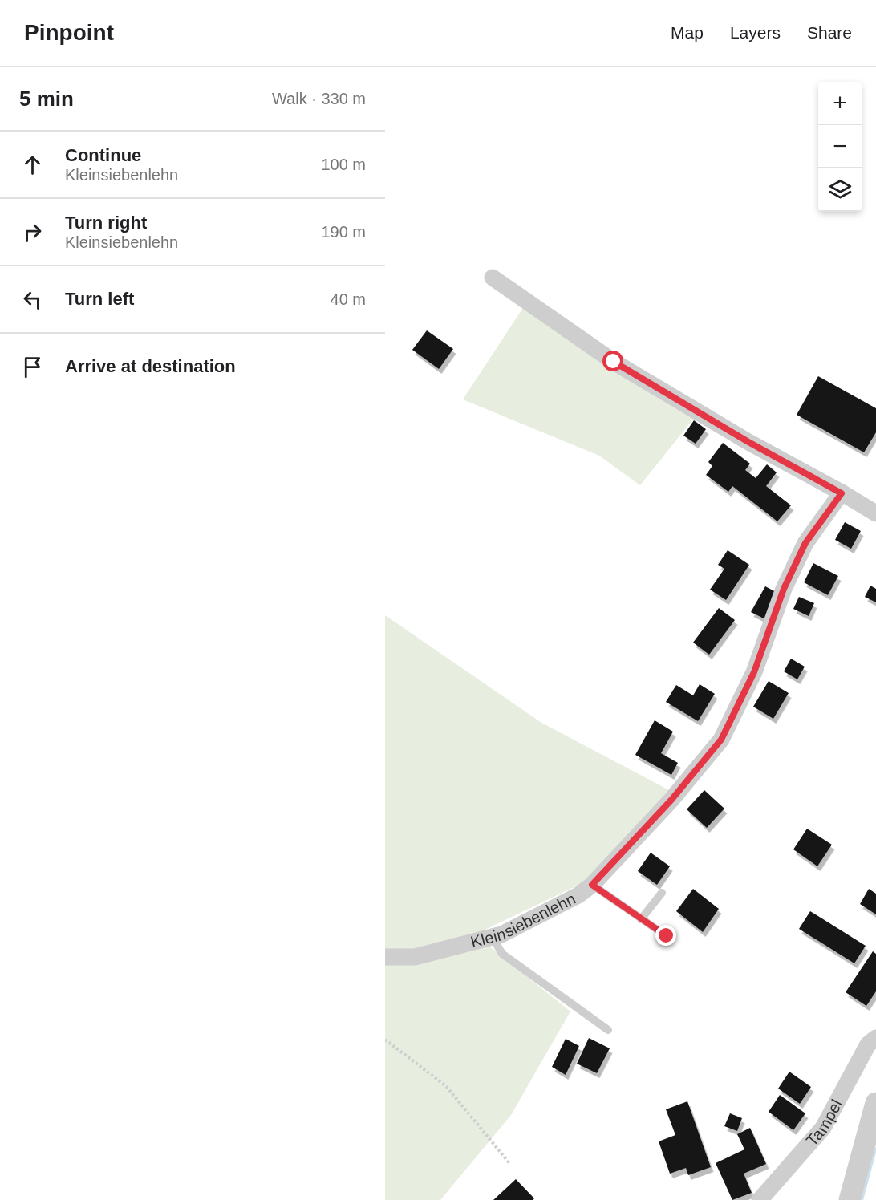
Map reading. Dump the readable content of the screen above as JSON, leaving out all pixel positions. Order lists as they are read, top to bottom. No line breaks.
{"streets":{"street":["Kleinsiebenlehn","Tampel"]},"page":{"header":"Pinpoint","nav":["Map","Layers","Share"],"heading":["5 min","Walk · 330 m"],"map_buttons":["+","−"],"list":[["Continue","Kleinsiebenlehn","100 m"],["Turn right","Kleinsiebenlehn","190 m"],["Turn left","40 m"],"Arrive at destination"]}}
